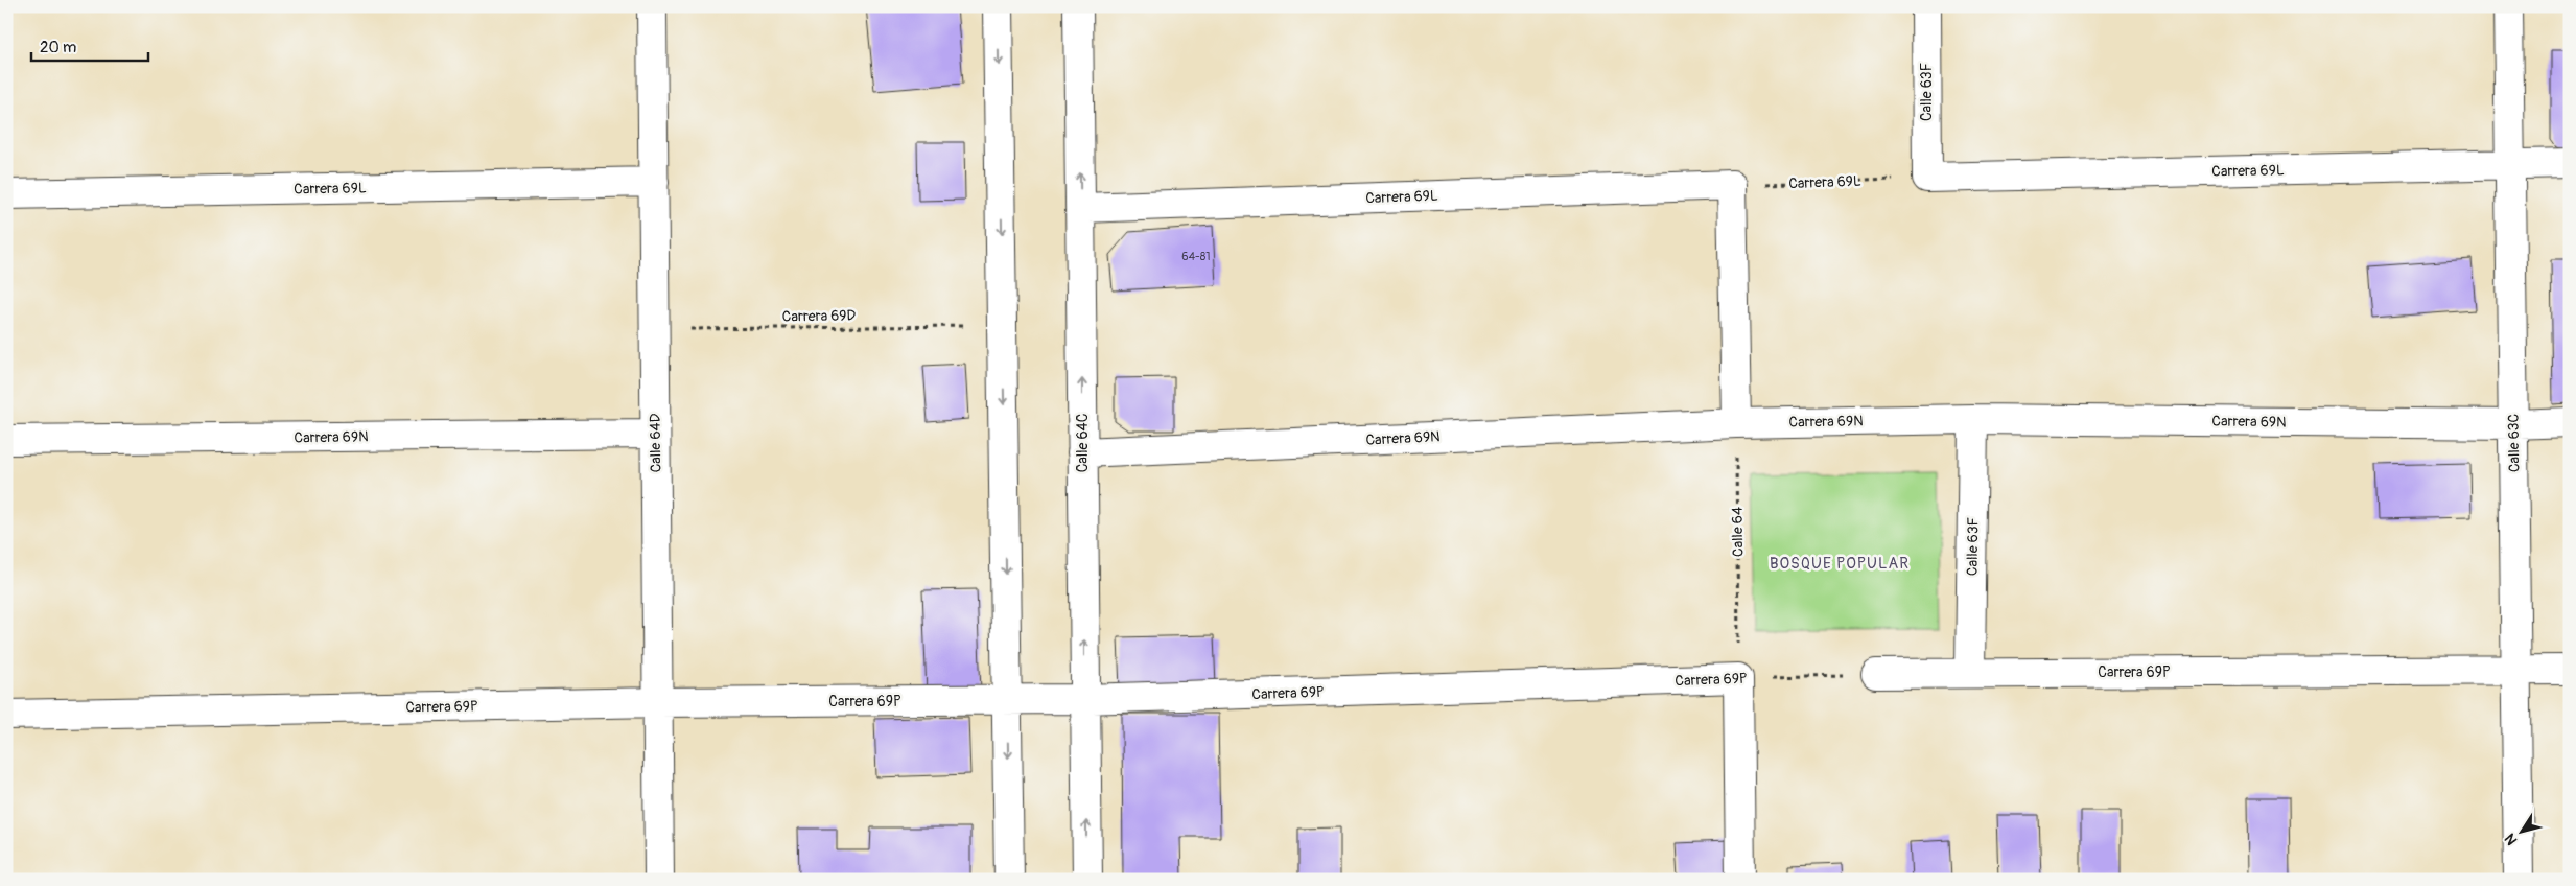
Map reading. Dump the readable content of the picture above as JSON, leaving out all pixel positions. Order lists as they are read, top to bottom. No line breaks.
{"streets":{"street":["Calle 63F","Carrera 69L","Carrera 69N","Calle 64D","Calle 64C","Calle 63C","Carrera 69P"],"path":["Carrera 69D","Calle 64"]},"crossings":[["Calle 63F","Carrera 69L"],["Calle 63F","Carrera 69N"],["Calle 63F","Carrera 69P"],["Carrera 69L","Calle 64D"],["Carrera 69L","Calle 64C"],["Carrera 69L","Calle 63C"],["Carrera 69D","Calle 64D"],["Carrera 69N","Calle 64D"],["Carrera 69N","Calle 64C"],["Carrera 69N","Calle 63C"],["Carrera 69N","Calle 64"],["Calle 64D","Carrera 69P"],["Calle 64C","Carrera 69P"],["Calle 63C","Carrera 69P"],["Calle 64","Carrera 69P"]],"districts":["BOSQUE POPULAR"],"house_numbers":["64-81"],"scale_bar":"20 m","north":"bottom left"}
